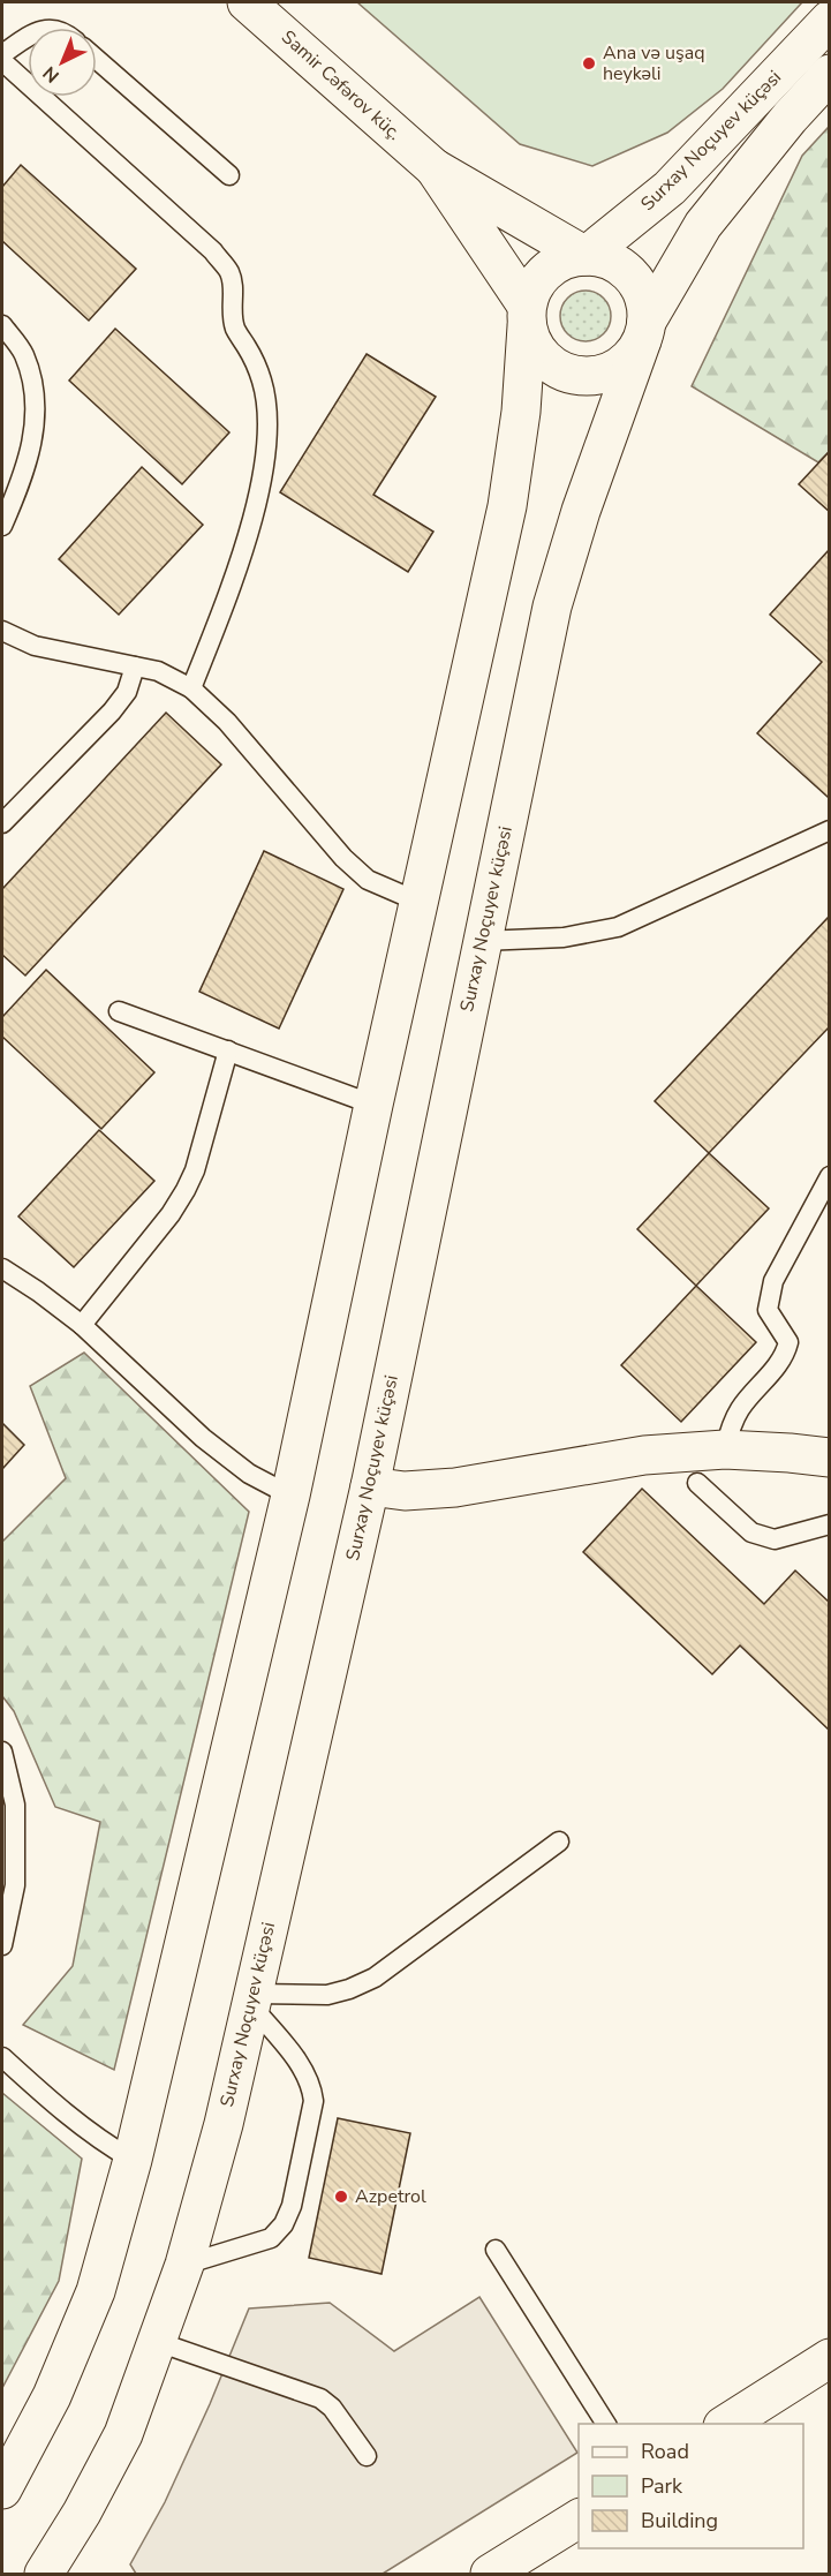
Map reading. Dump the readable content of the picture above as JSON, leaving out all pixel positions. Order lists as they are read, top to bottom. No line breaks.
{"streets":{"street":["Samir Cəfərov küç.","Surxay Noçuyev küçəsi"]},"places":["Ana və uşaq heykəli","Azpetrol"],"legend":["Road","Park","Building"],"north":"bottom left"}
